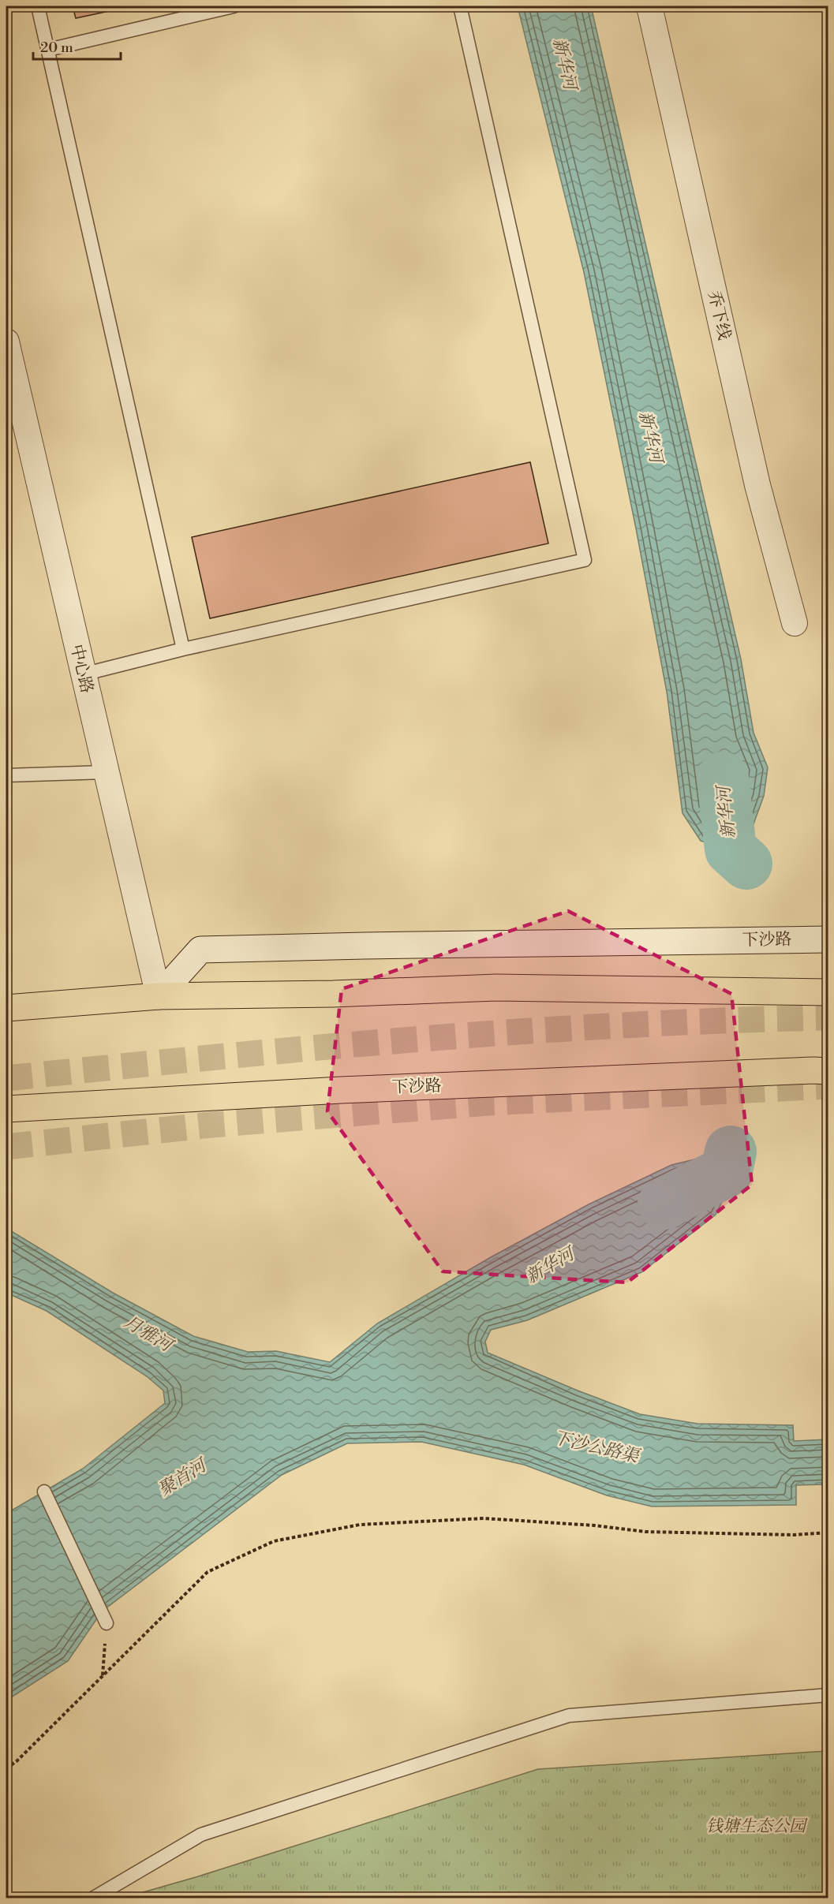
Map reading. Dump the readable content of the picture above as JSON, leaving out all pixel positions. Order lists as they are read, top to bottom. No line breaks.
{"streets":{"main road":["下沙路"],"street":["乔下线","中心路"]},"crossings":[["中心路","下沙路"]],"water":["新华河","月雅河","下沙公路渠","聚首河"],"parks":["钱塘生态公园"],"scale_bar":"20 m"}
